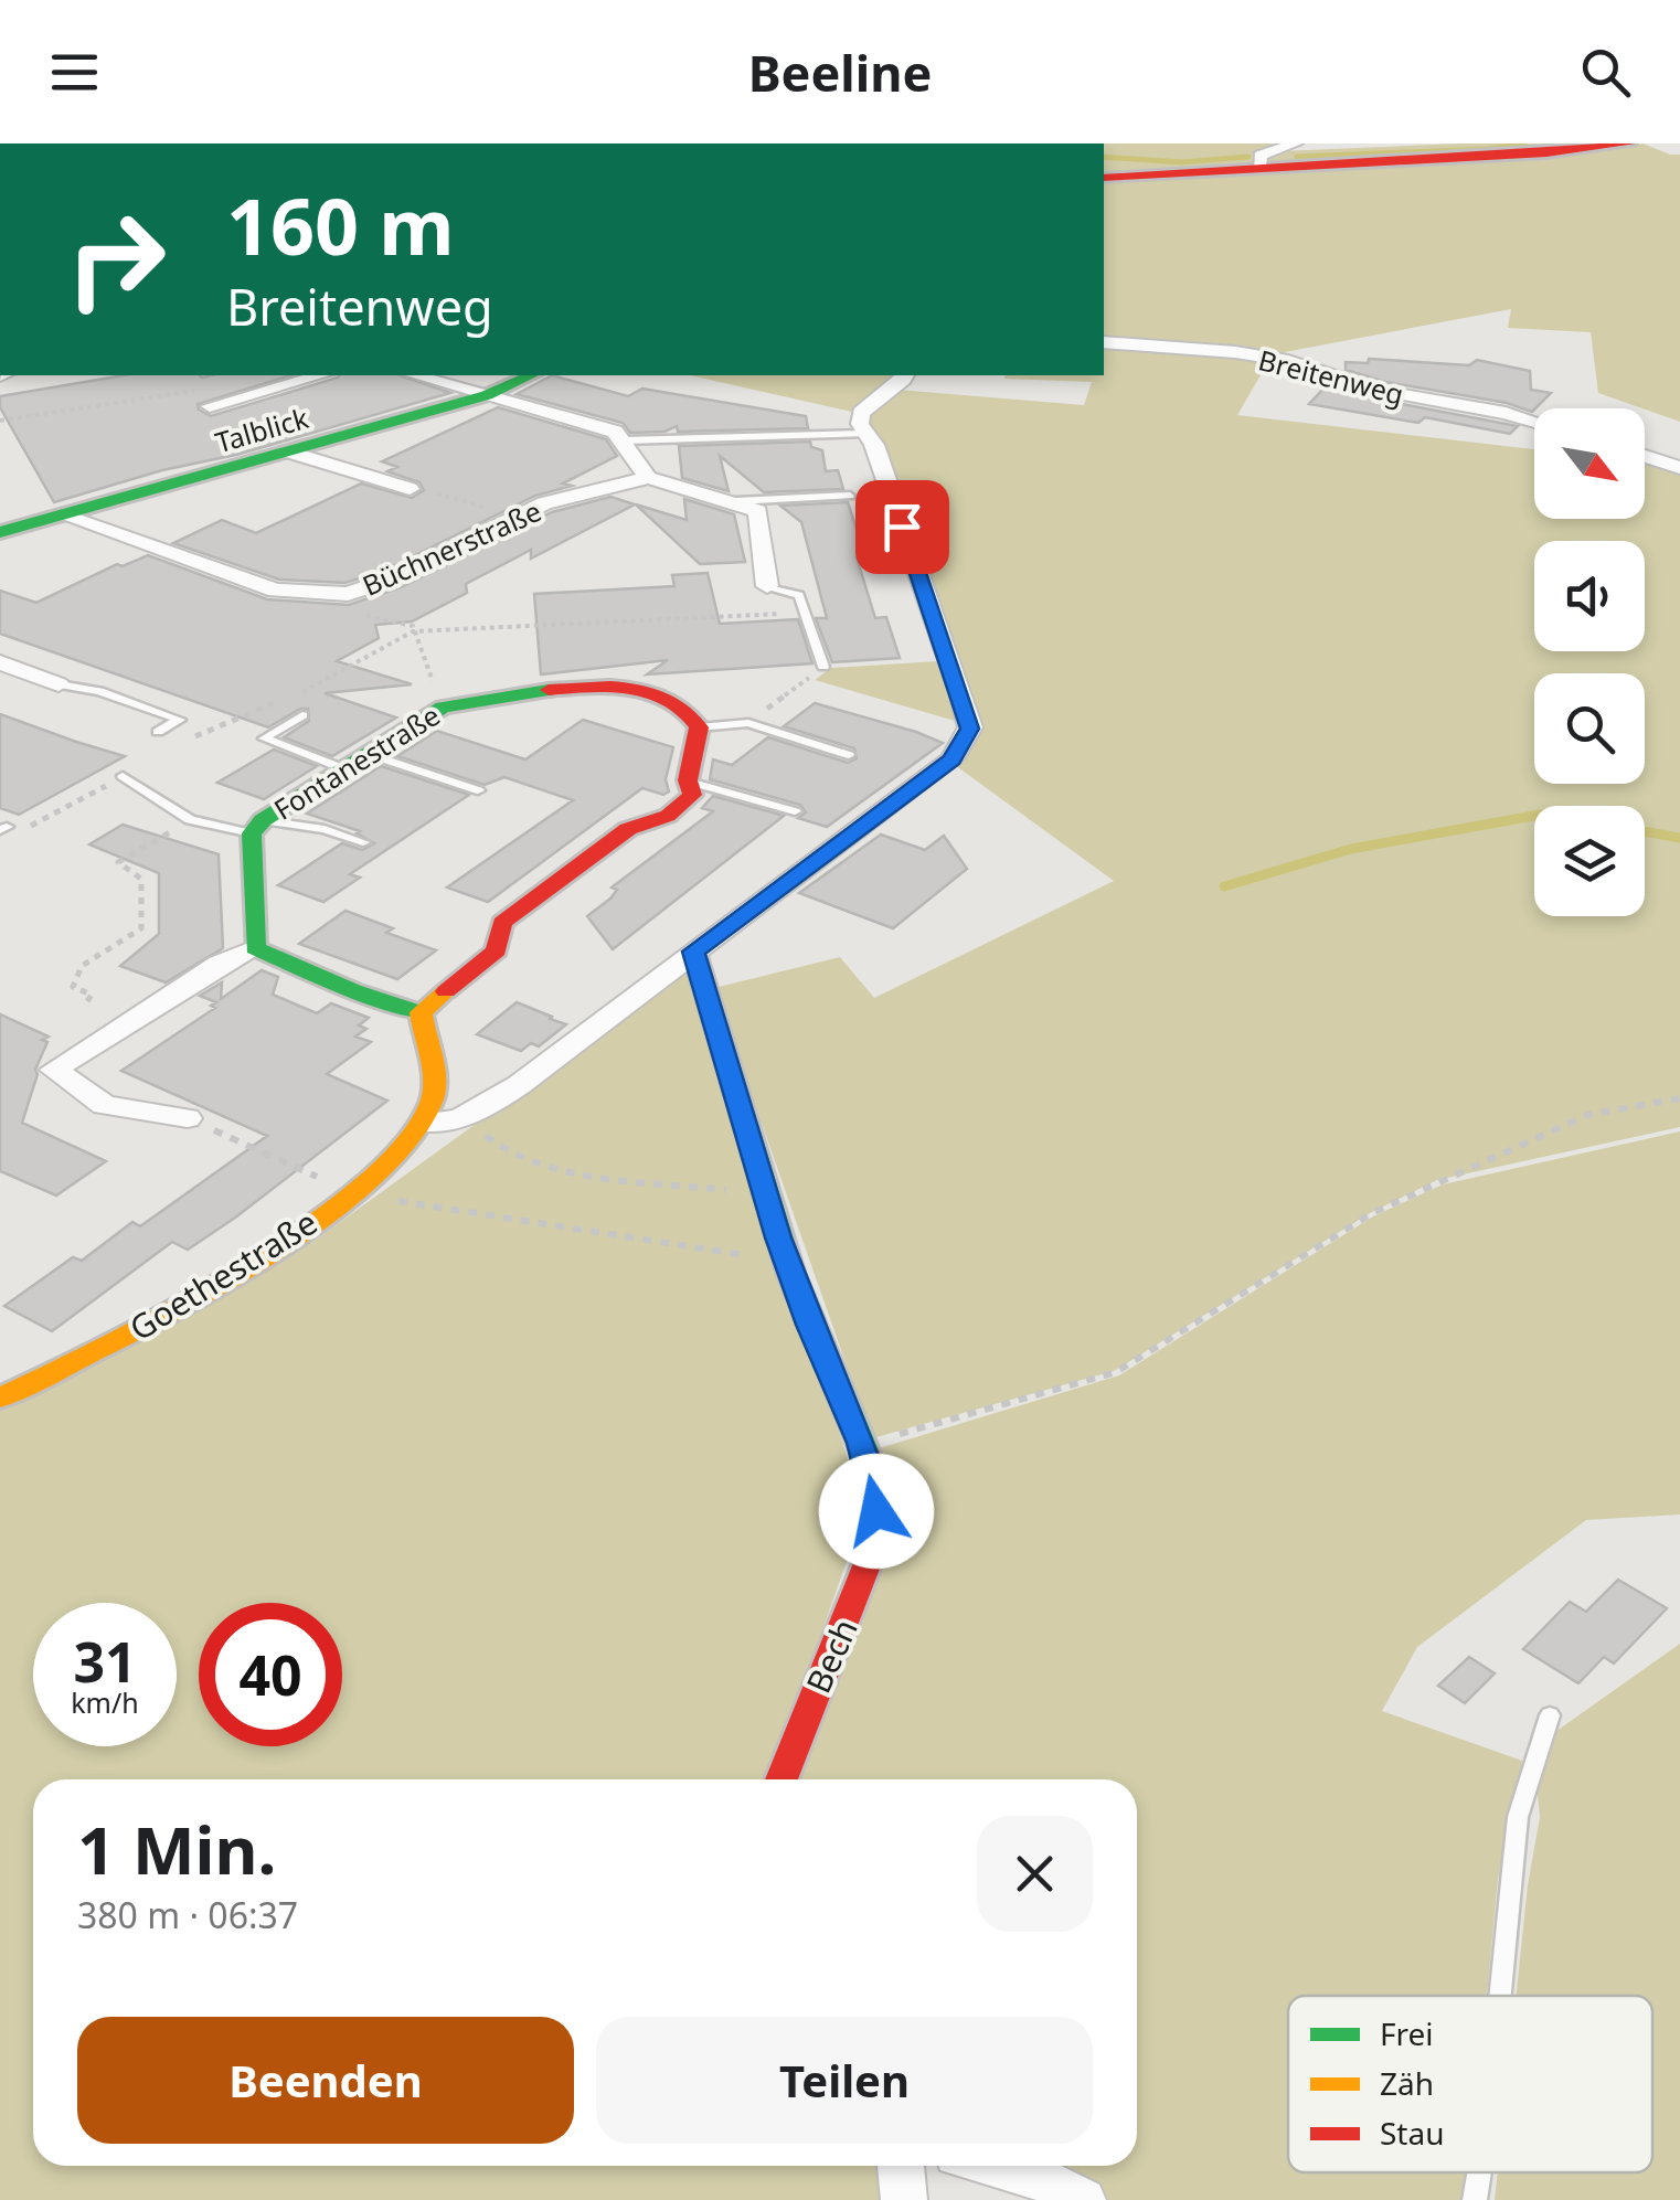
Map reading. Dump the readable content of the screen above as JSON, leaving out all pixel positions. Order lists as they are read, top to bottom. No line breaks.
{"streets":{"street":["Breitenweg","Talblick","Büchnerstraße","Fontanestraße","Goethestraße","Bech"]},"crossings":[["Talblick","Büchnerstraße"]],"legend":["Frei","Zäh","Stau"],"north":"bottom right","page":{"header":"Beeline","turn":["160 m","Breitenweg"],"speed":"31 km/h","limit":"40","heading":["1 Min.","380 m · 06:37"],"buttons":["Beenden","Teilen"]}}
